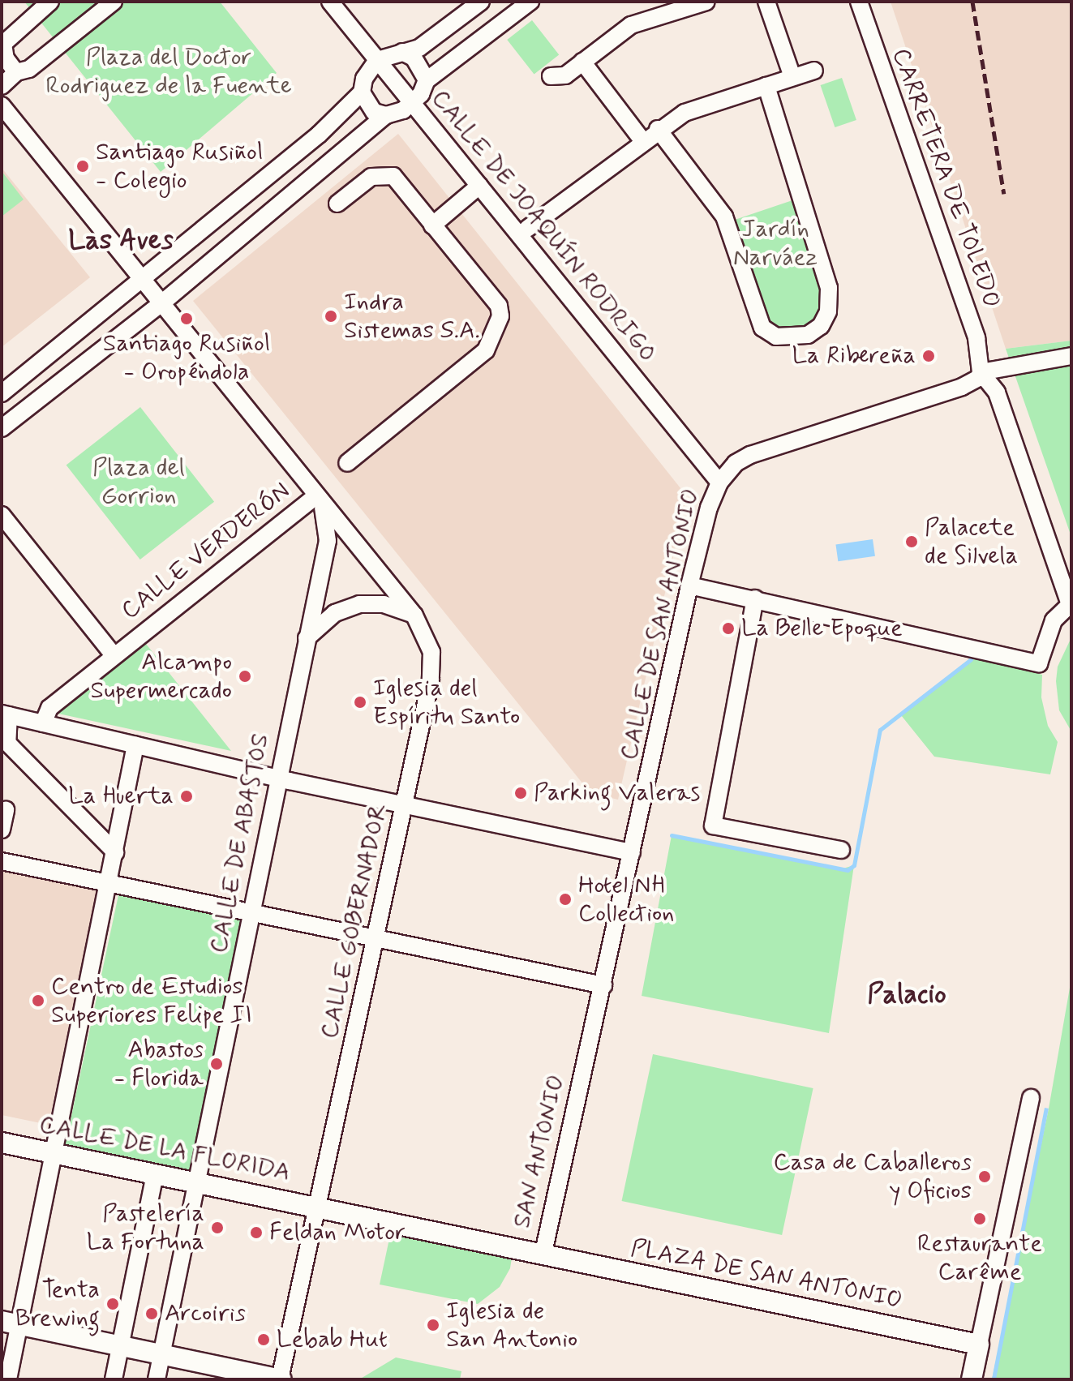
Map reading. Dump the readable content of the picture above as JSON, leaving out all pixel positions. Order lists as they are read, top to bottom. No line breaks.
{"streets":{"main road":["CALLE DE LA FLORIDA","SAN ANTONIO","PLAZA DE SAN ANTONIO"],"street":["CARRETERA DE TOLEDO","CALLE DE JOAQUÍN RODRIGO","CALLE VERDERÓN","CALLE DE SAN ANTONIO","CALLE DE ABASTOS","CALLE GOBERNADOR"]},"crossings":[["CARRETERA DE TOLEDO","CALLE DE SAN ANTONIO"],["CALLE DE JOAQUÍN RODRIGO","CALLE DE SAN ANTONIO"],["CALLE VERDERÓN","CALLE DE ABASTOS"],["CALLE VERDERÓN","CALLE GOBERNADOR"],["CALLE DE SAN ANTONIO","SAN ANTONIO"],["CALLE DE ABASTOS","CALLE GOBERNADOR"],["CALLE DE ABASTOS","CALLE DE LA FLORIDA"],["CALLE GOBERNADOR","CALLE DE LA FLORIDA"],["CALLE GOBERNADOR","SAN ANTONIO"],["CALLE DE LA FLORIDA","SAN ANTONIO"],["SAN ANTONIO","PLAZA DE SAN ANTONIO"]],"districts":["Las Aves","Palacio"],"parks":["Plaza del Doctor Rodriguez de la Fuente","Jardín Narváez","Plaza del Gorrion"],"places":["Santiago Rusiñol - Colegio","Indra Sistemas S.A.","Santiago Rusiñol - Oropéndola","La Ribereña","Palacete de Silvela","La Belle Epoque","Alcampo Supermercado","Iglesia del Espíritu Santo","Parking Valeras","La Huerta","Hotel NH Collection","Centro de Estudios Superiores Felipe II","Abastos - Florida","Casa de Caballeros y Oficios","Restaurante Carême","Pastelería La Fortuna","Feldan Motor","Tenta Brewing","Arcoiris","Iglesia de San Antonio","Lebab Hut"]}
